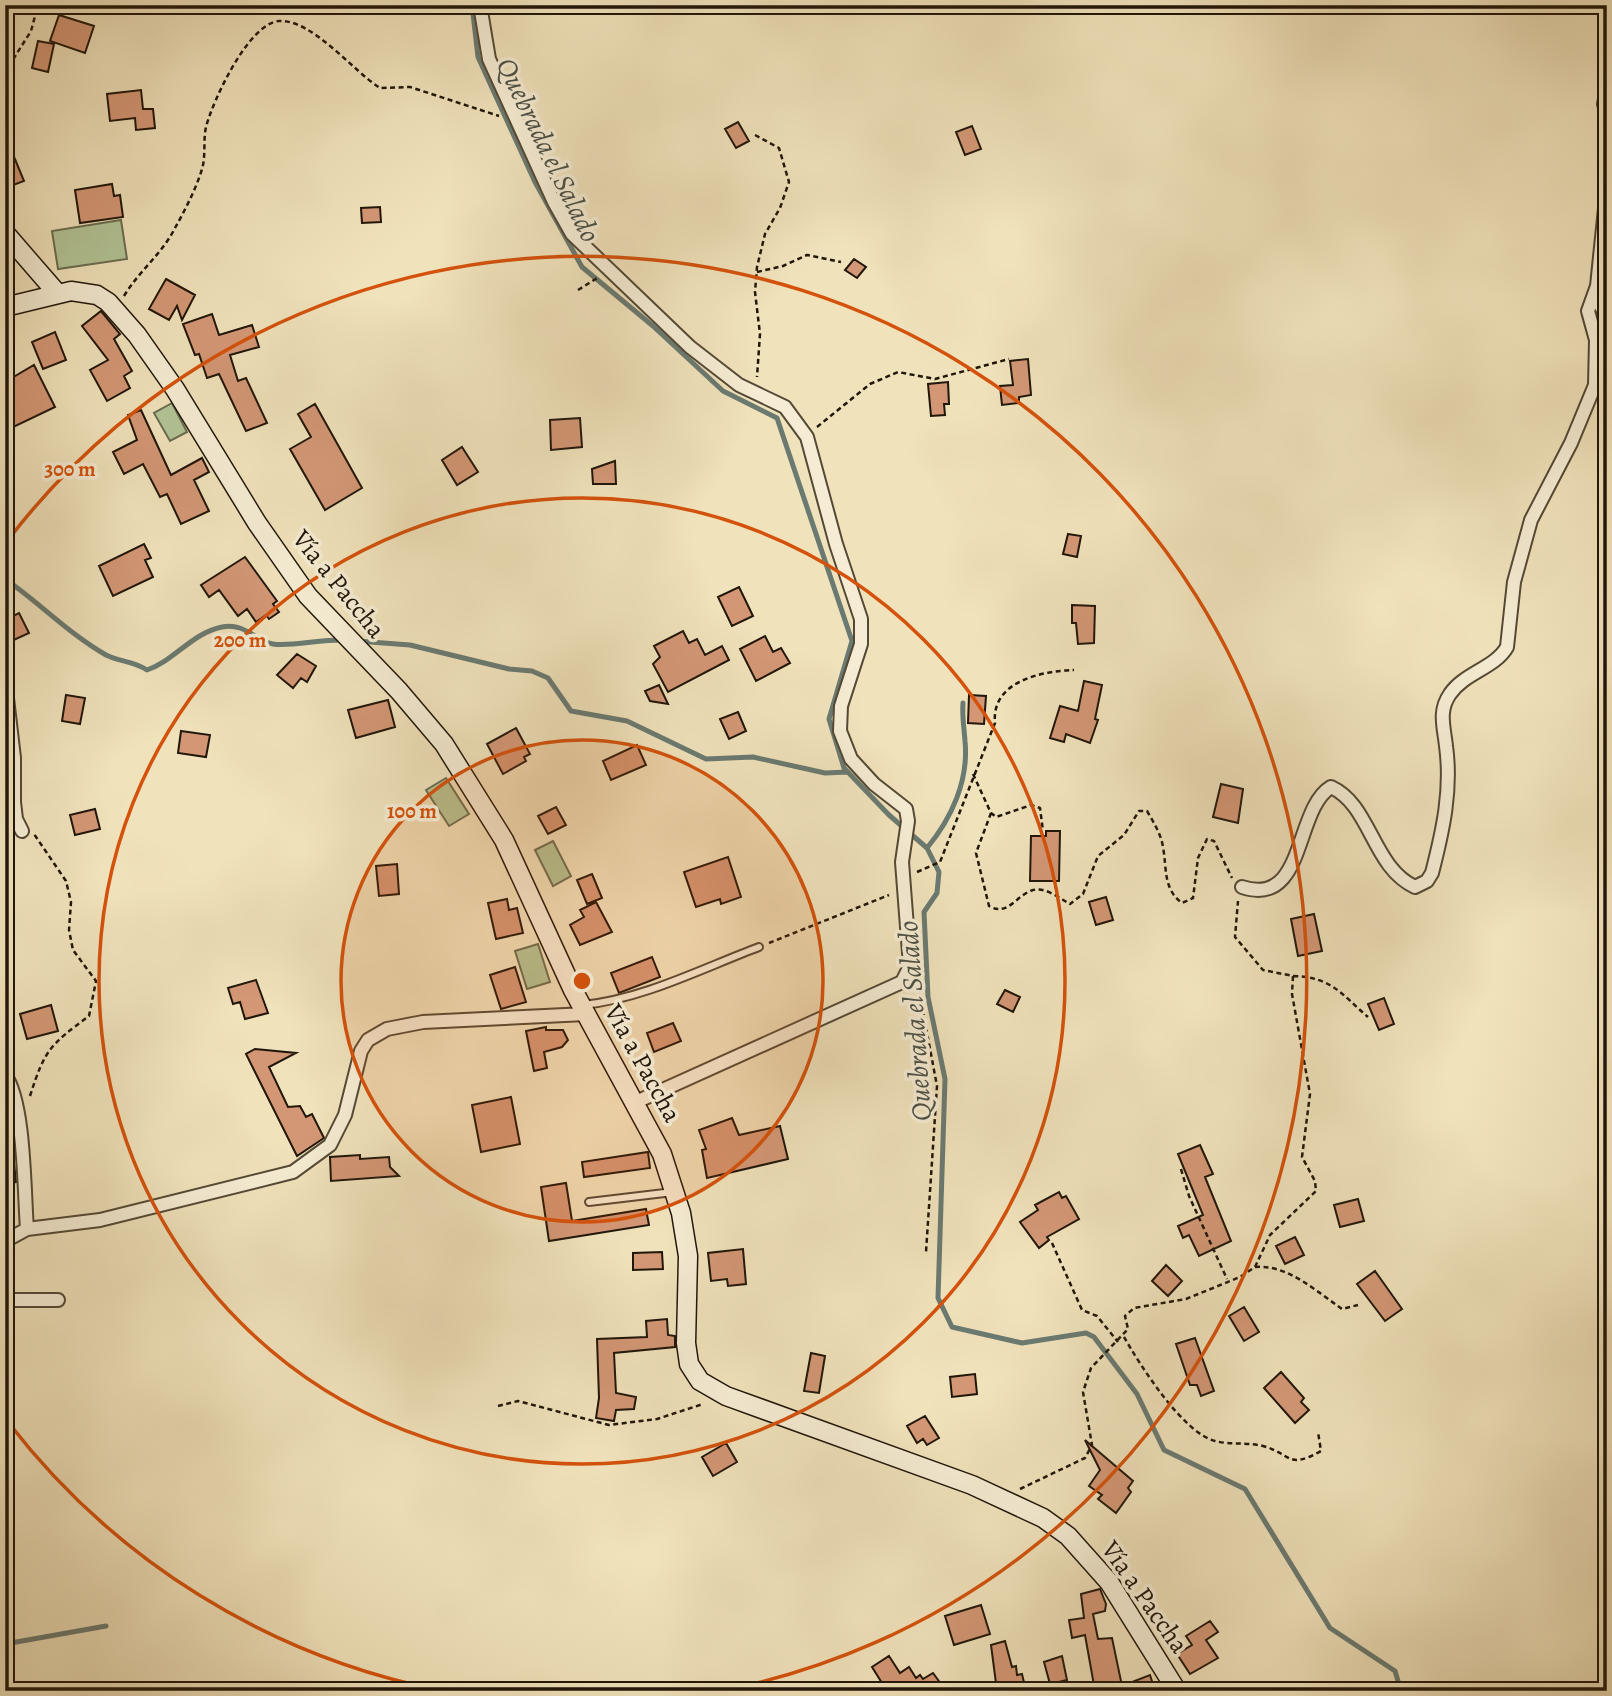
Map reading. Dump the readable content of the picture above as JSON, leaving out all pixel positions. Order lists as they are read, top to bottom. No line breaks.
{"streets":{"main road":["Vía a Paccha"]},"water":["Quebrada el Salado"],"rings":["300 m","200 m","100 m"]}
